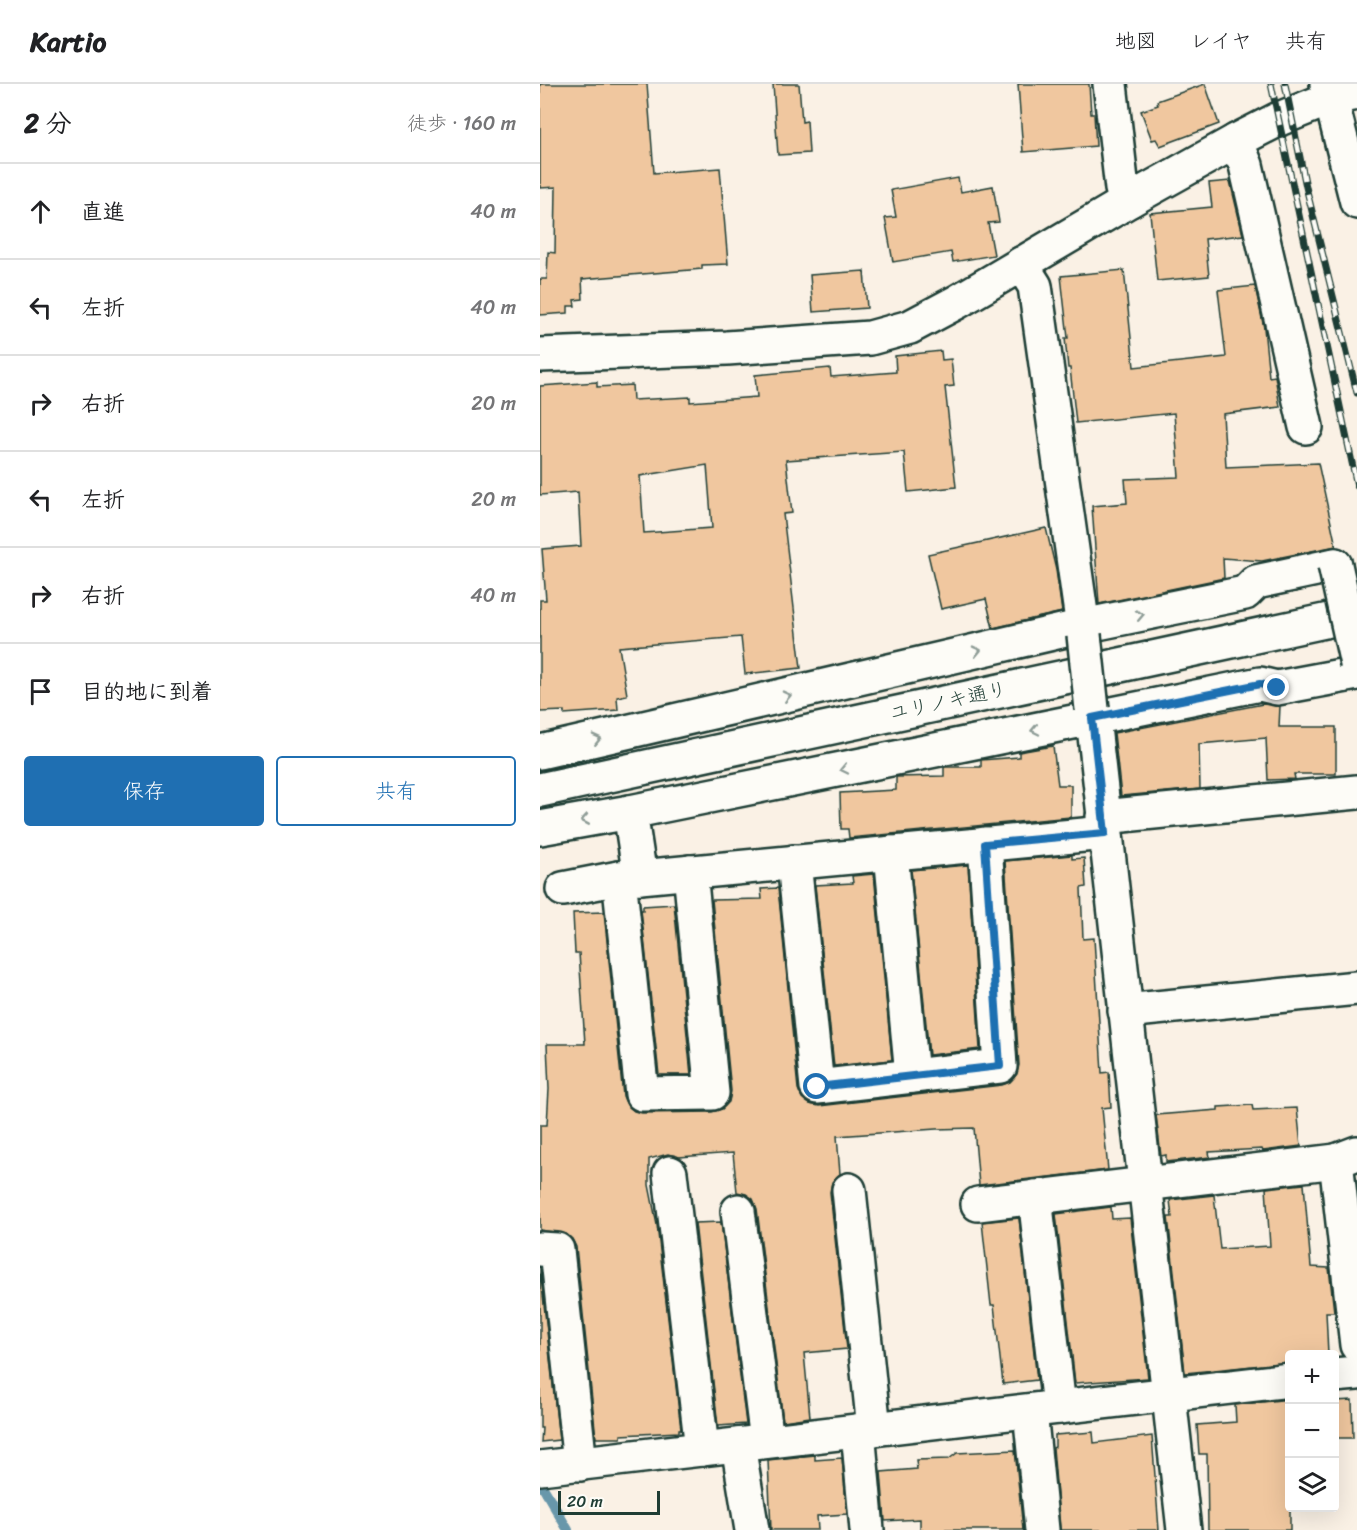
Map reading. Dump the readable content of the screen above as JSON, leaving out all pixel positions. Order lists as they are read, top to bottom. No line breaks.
{"streets":{"street":["ユリノキ通り"]},"scale_bar":"20 m","page":{"header":"Kartio","nav":["地図","レイヤ","共有"],"heading":["2 分","徒歩 · 160 m"],"list":[["直進","40 m"],["左折","40 m"],["右折","20 m"],["左折","20 m"],["右折","40 m"],"目的地に到着"],"buttons":["保存","共有"],"map_buttons":["+","−"],"scale":"20 m"}}
